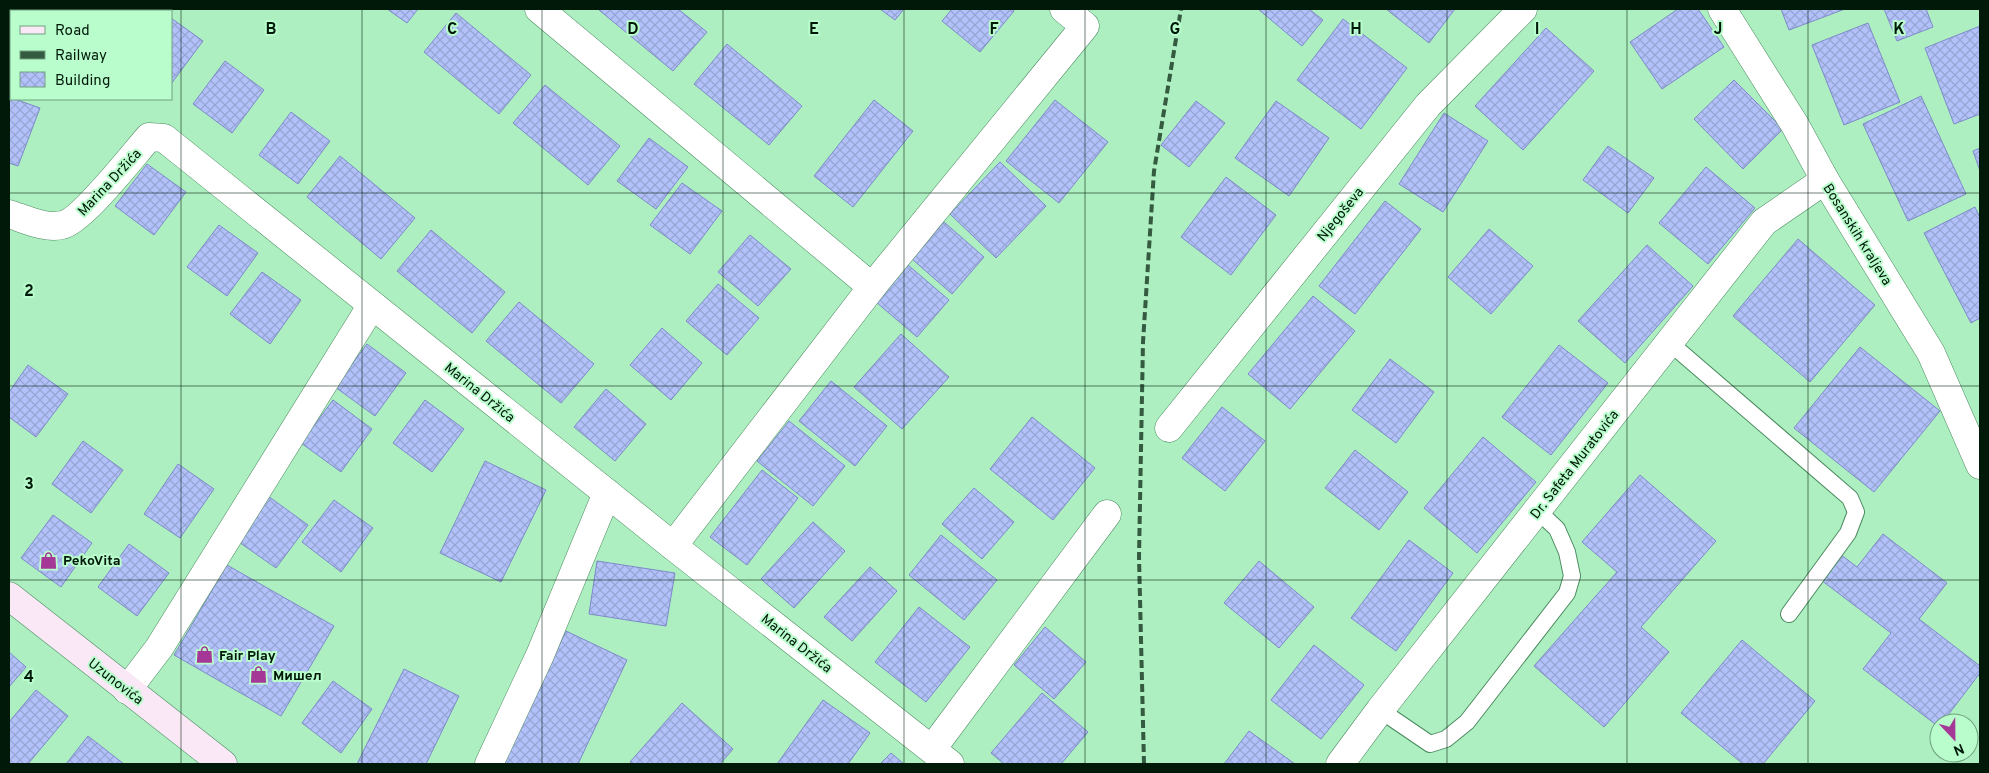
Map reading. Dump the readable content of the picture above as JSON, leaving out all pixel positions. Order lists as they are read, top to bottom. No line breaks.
{"streets":{"main road":["Uzunovića"],"street":["Marina Držića","Njegoševa","Bosanskih kraljeva","Dr. Safeta Muratovića"]},"crossings":[["Bosanskih kraljeva","Dr. Safeta Muratovića"]],"places":{"shop":["PekoVita","Fair Play","Мишел"]},"legend":["Road","Railway","Building"],"north":"bottom","grid":{"columns":["B","C","D","E","F","G","H","I","J","K"],"rows":["2","3","4"]}}
